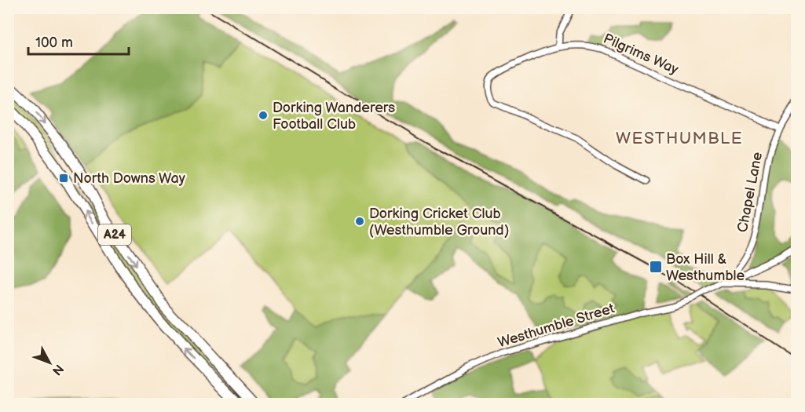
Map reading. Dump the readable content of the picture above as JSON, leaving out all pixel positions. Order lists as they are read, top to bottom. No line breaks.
{"streets":{"highway":["A24"],"street":["Pilgrims Way","Chapel Lane","Westhumble Street"]},"crossings":[["Pilgrims Way","Chapel Lane"],["Chapel Lane","Westhumble Street"]],"districts":["WESTHUMBLE"],"places":{"other":["Dorking Wanderers Football Club","Dorking Cricket Club (Westhumble Ground)"],"transit":["North Downs Way","Box Hill & Westhumble"]},"scale_bar":"100 m","north":"bottom right"}
